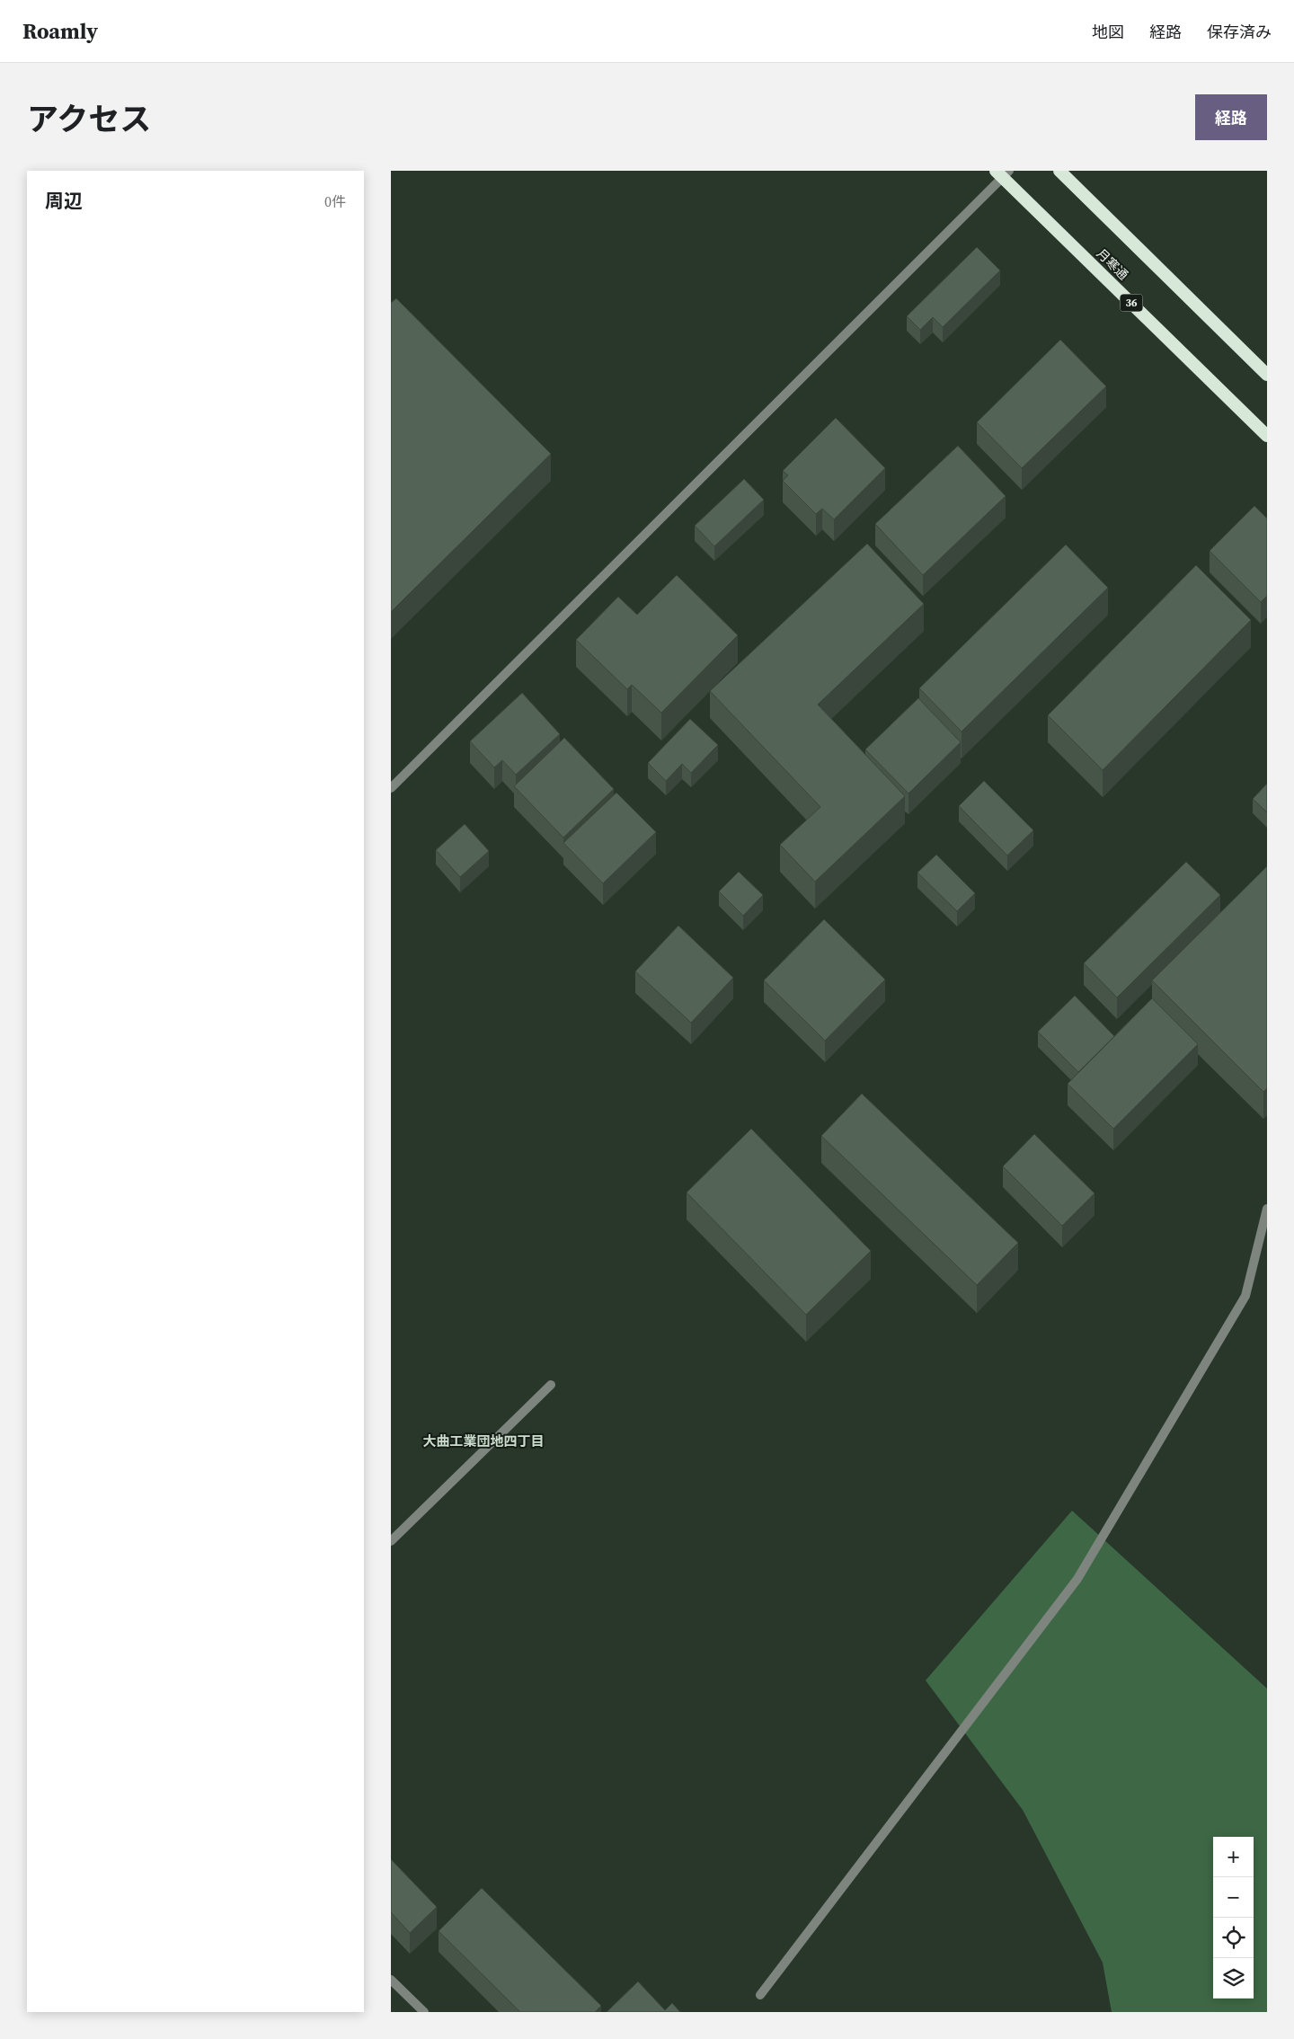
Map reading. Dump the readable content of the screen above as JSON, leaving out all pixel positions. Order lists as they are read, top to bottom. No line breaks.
{"streets":{"highway":["月寒通","36"]},"districts":["大曲工業団地四丁目"],"page":{"header":"Roamly","nav":["地図","経路","保存済み"],"title":"アクセス","buttons":"経路","heading":["周辺","0件"],"map_buttons":["+","−"]}}
